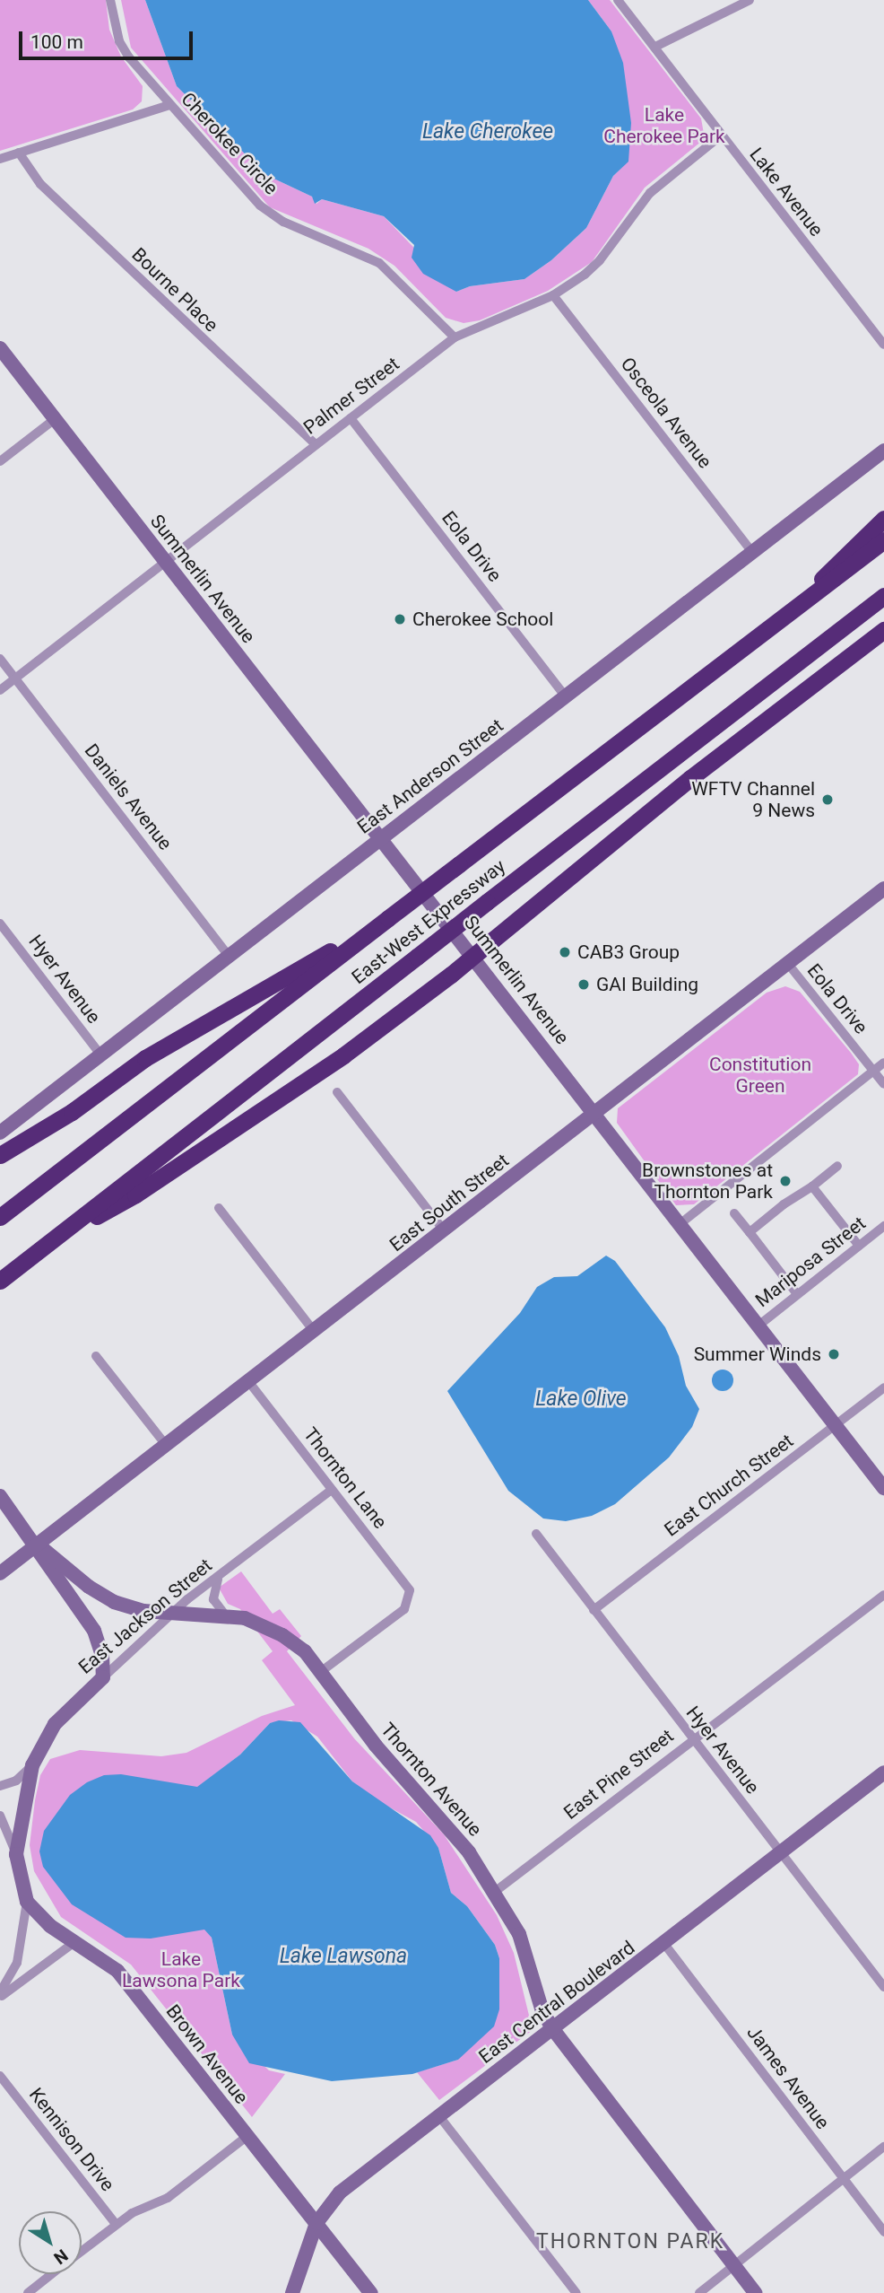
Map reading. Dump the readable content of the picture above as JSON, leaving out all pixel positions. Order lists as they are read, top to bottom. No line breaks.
{"streets":{"highway":["East-West Expressway"],"street":["Cherokee Circle","Lake Avenue","Bourne Place","Palmer Street","Osceola Avenue","Eola Drive","Summerlin Avenue","East Anderson Street","Daniels Avenue","Hyer Avenue","East South Street","Mariposa Street","Thornton Lane","East Church Street","East Jackson Street","East Pine Street","Thornton Avenue","East Central Boulevard","Brown Avenue","James Avenue","Kennison Drive"]},"crossings":[["Cherokee Circle","Palmer Street"],["Lake Avenue","Palmer Street"],["Bourne Place","Palmer Street"],["Palmer Street","Osceola Avenue"],["Palmer Street","Eola Drive"],["Palmer Street","Summerlin Avenue"],["Palmer Street","Daniels Avenue"],["Osceola Avenue","East Anderson Street"],["Eola Drive","East Anderson Street"],["Eola Drive","East South Street"],["Summerlin Avenue","East Anderson Street"],["Summerlin Avenue","East South Street"],["Summerlin Avenue","Mariposa Street"],["Summerlin Avenue","East Church Street"],["East Anderson Street","Daniels Avenue"],["East Anderson Street","Hyer Avenue"],["Hyer Avenue","East Church Street"],["Hyer Avenue","East Pine Street"],["Hyer Avenue","East Central Boulevard"],["East South Street","Thornton Lane"],["East South Street","Thornton Avenue"],["Thornton Lane","East Jackson Street"],["Thornton Lane","Thornton Avenue"],["East Jackson Street","Thornton Avenue"],["East Pine Street","Thornton Avenue"],["Thornton Avenue","East Central Boulevard"],["East Central Boulevard","Brown Avenue"],["East Central Boulevard","James Avenue"]],"districts":["THORNTON PARK"],"water":["Lake Cherokee","Lake Olive","Lake Lawsona"],"parks":["Lake Cherokee Park","Constitution Green","Lake Lawsona Park"],"places":["Cherokee School","WFTV Channel 9 News","CAB3 Group","GAI Building","Brownstones at Thornton Park","Summer Winds"],"scale_bar":"100 m","north":"bottom right"}
